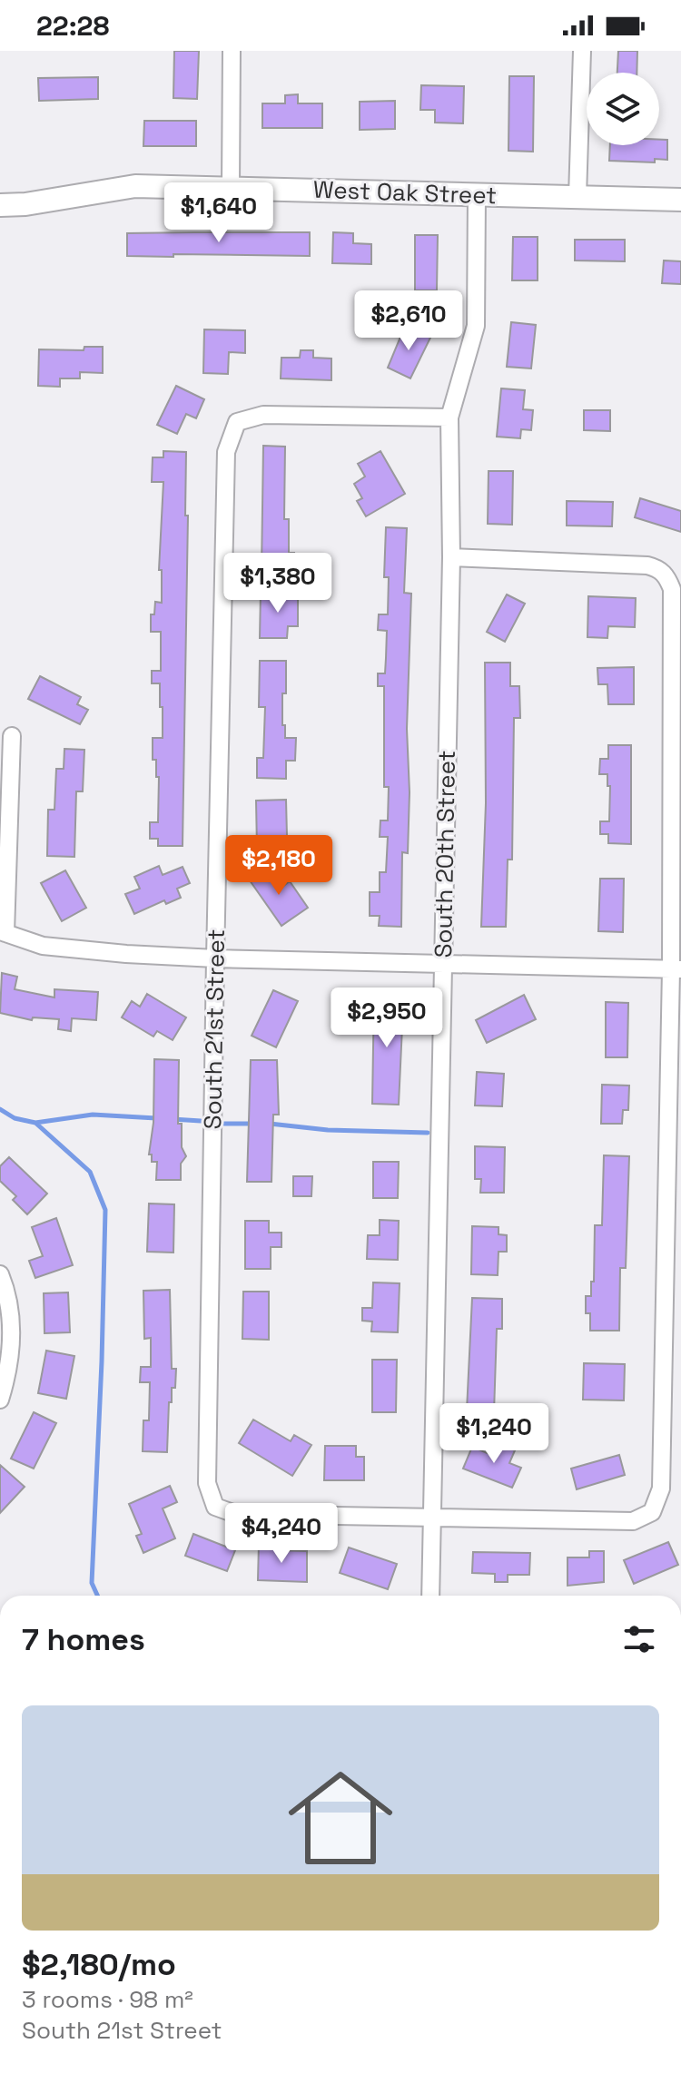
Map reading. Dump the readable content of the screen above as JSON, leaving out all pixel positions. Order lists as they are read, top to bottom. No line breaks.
{"streets":{"street":["West Oak Street","South 20th Street","South 21st Street"]},"crossings":[["West Oak Street","South 20th Street"],["South 20th Street","South 21st Street"]],"page":{"status":"22:28","price":["$1,640","$2,610","$1,380","$2,180","$2,950","$1,240","$4,240"],"heading":"7 homes","list":[{"name":"$2,180/mo","note":"3 rooms · 98 m² · South 21st Street"}]}}
